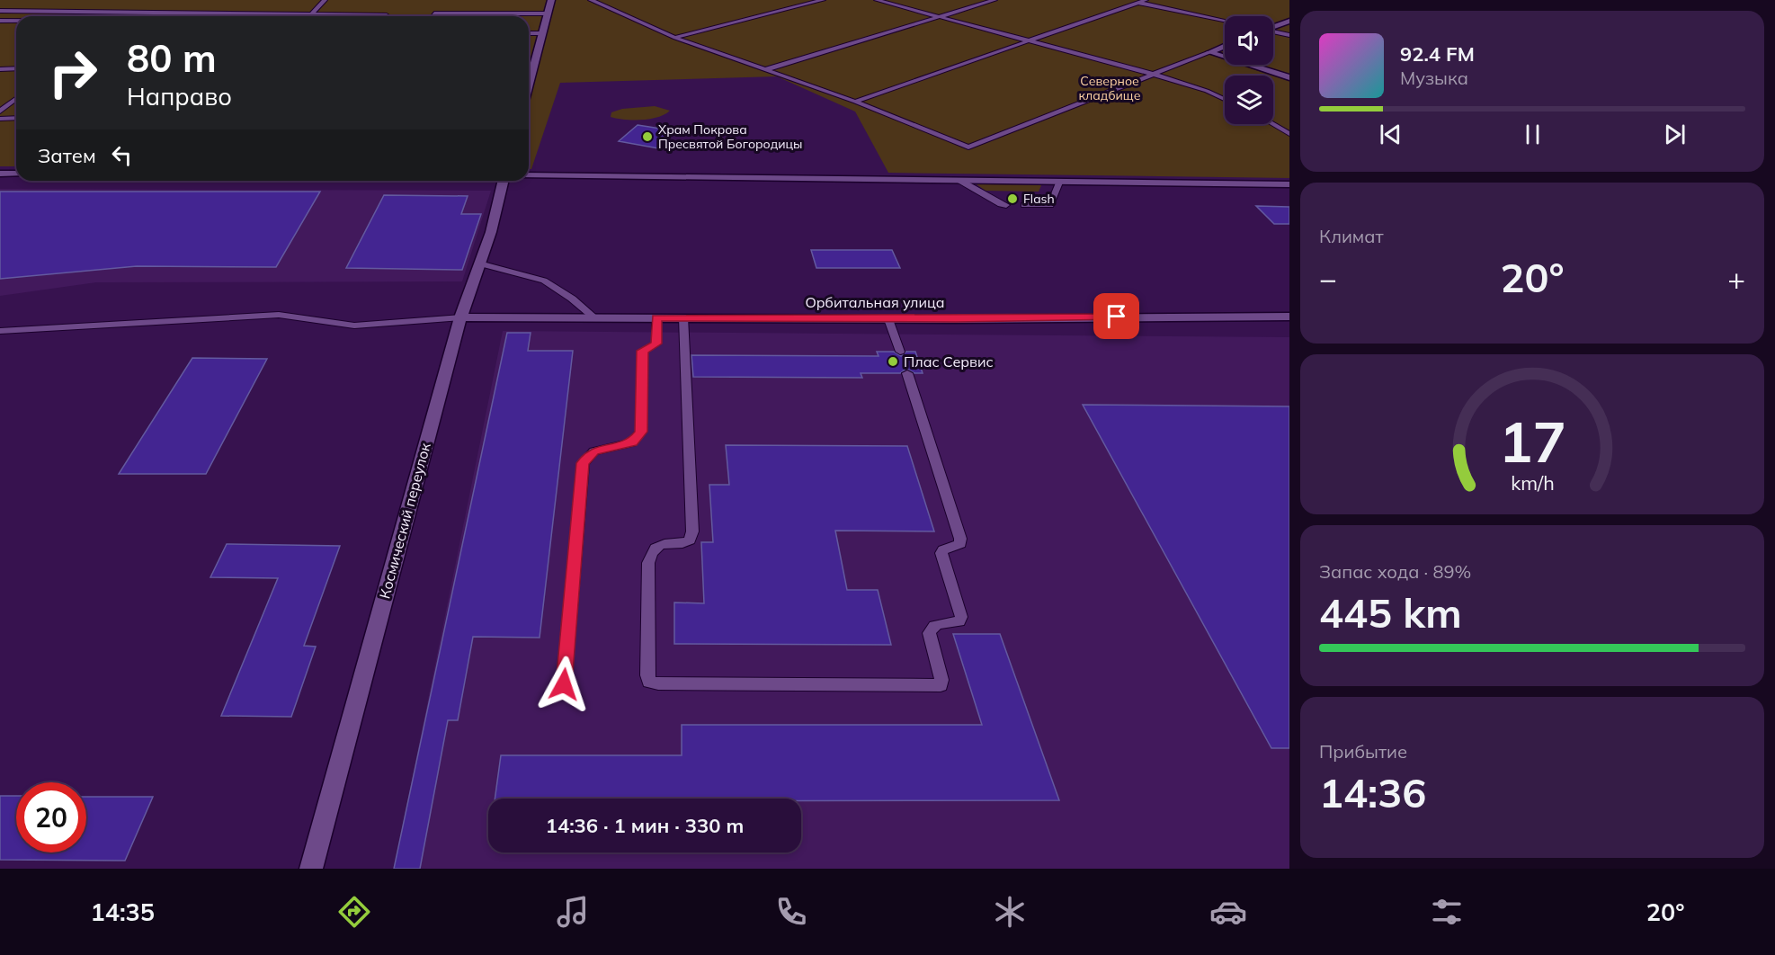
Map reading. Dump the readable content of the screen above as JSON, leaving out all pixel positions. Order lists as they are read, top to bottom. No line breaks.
{"streets":{"street":["Орбитальная улица","Космический переулок"]},"crossings":[["Орбитальная улица","Космический переулок"]],"parks":["Северное кладбище"],"places":["Храм Покрова Пресвятой Богородицы","Flash","Плас Сервис"],"page":{"turn":["80 m","Направо"],"song":["92.4 FM","Музыка"],"then":"Затем","tile":["Климат",["Запас хода · 89%","445 km"],["Прибытие","14:36"]],"heat":["−","20°","+"],"limit":"20","trip":"14:36 · 1 мин · 330 m","tabs":["14:35","20°"],"gauge":["17","km/h"]}}
